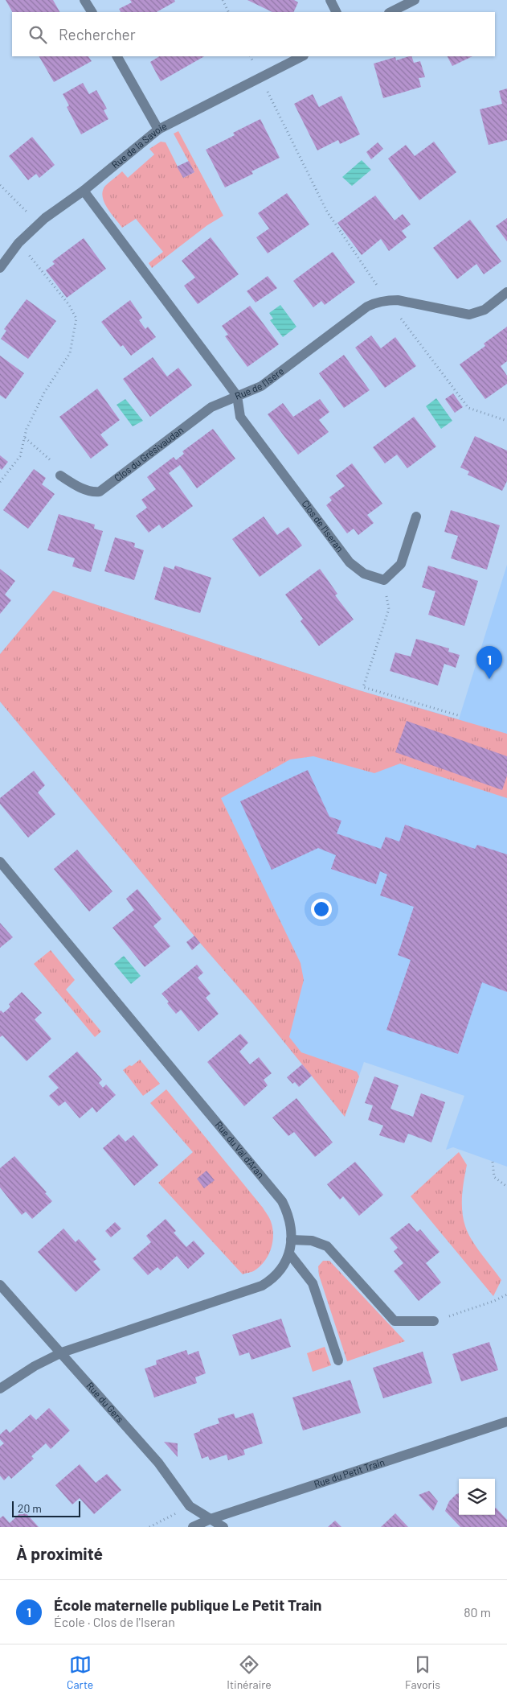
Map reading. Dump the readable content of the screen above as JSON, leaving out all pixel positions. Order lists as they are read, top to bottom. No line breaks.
{"streets":{"street":["Rue de la Savoie","Rue de l'Isére","Clos du Grésivaudan","Clos de l'Iseran","Rue du Val d'Aran","Rue du Gers","Rue du Petit Train"]},"crossings":[["Rue de la Savoie","Rue de l'Isére"],["Rue de l'Isére","Clos du Grésivaudan"],["Rue de l'Isére","Clos de l'Iseran"],["Clos du Grésivaudan","Clos de l'Iseran"],["Rue du Val d'Aran","Rue du Gers"],["Rue du Gers","Rue du Petit Train"]],"scale_bar":"20 m","page":{"search":"Rechercher","pins":"1","scale":"20 m","heading":"À proximité","list":[{"mark":"1","name":"École maternelle publique Le Petit Train","note":"École · Clos de l'Iseran","value":"80 m"}],"nav":["Carte","Itinéraire","Favoris"]}}
